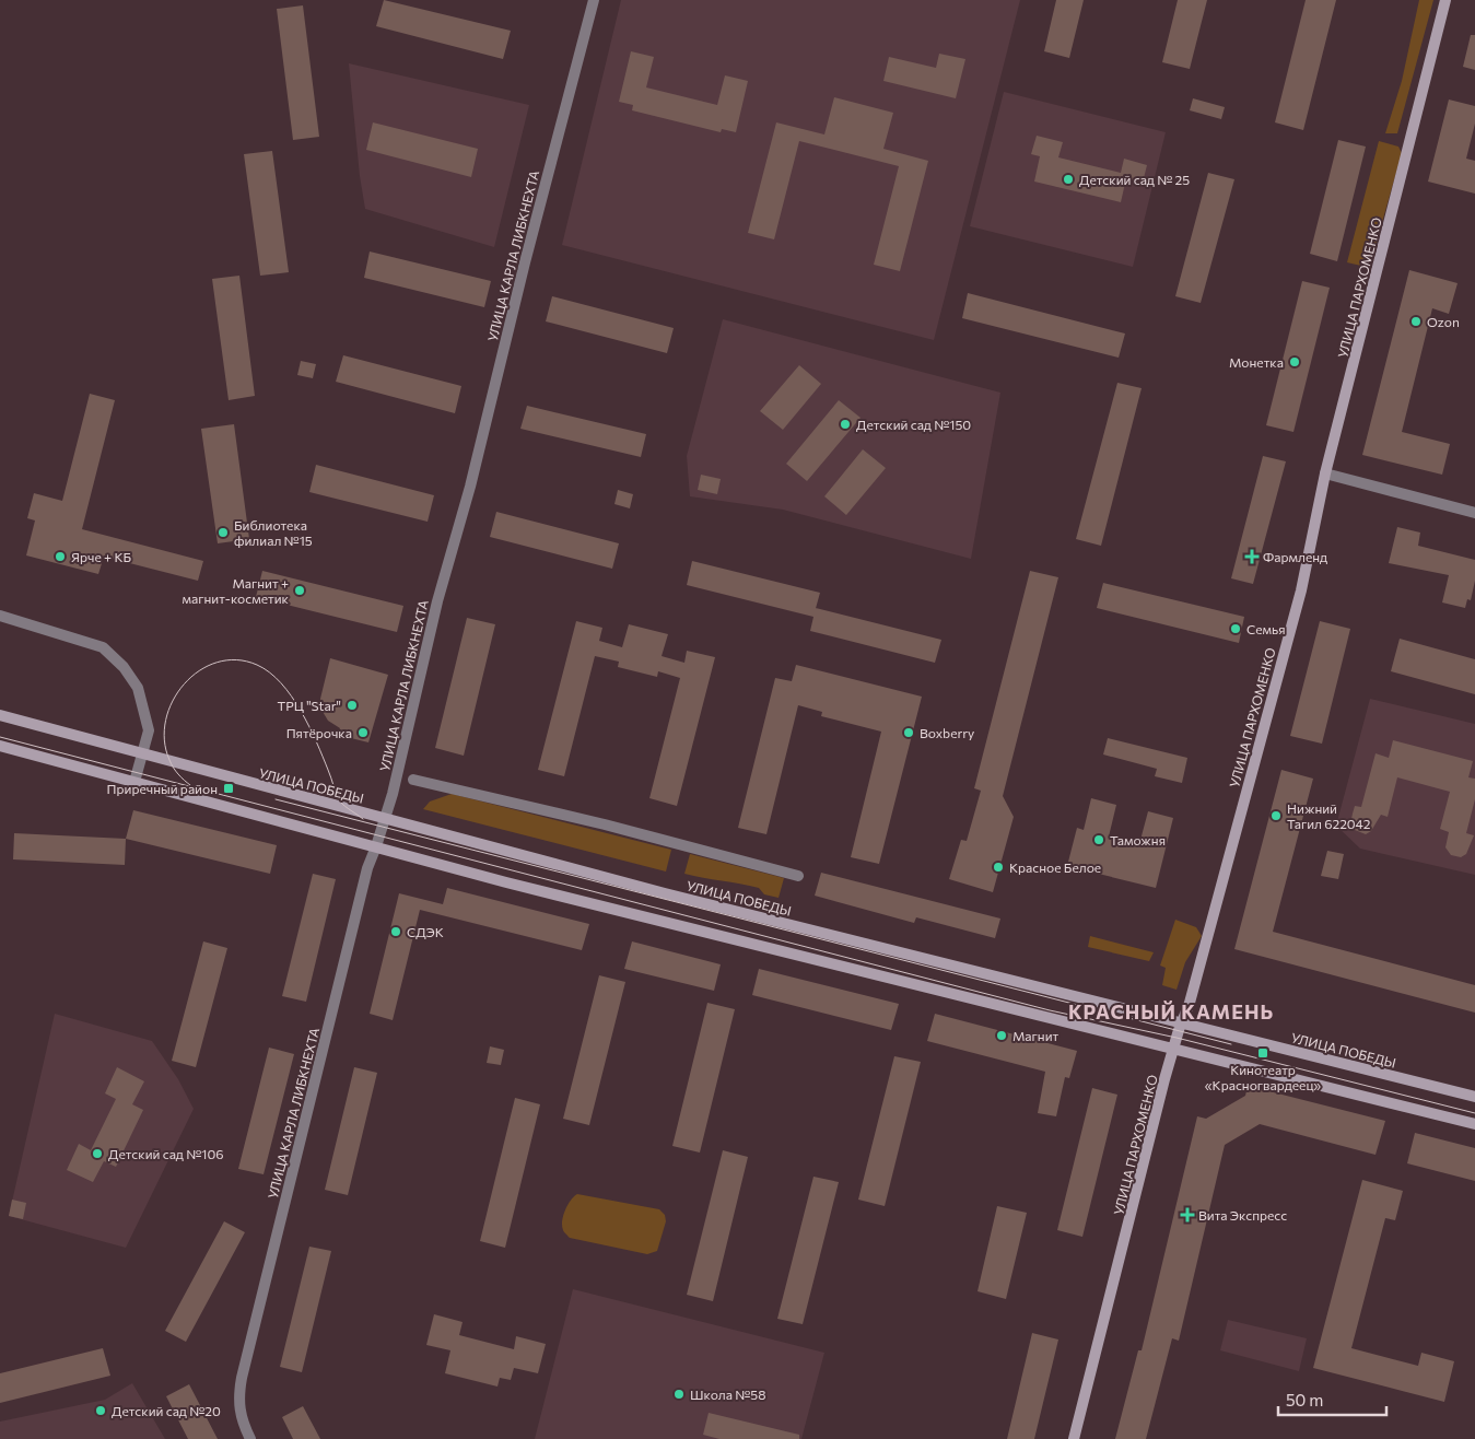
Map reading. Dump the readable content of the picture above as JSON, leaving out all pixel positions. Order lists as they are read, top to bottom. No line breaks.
{"streets":{"main road":["УЛИЦА ПАРХОМЕНКО","УЛИЦА ПОБЕДЫ"],"street":["УЛИЦА КАРЛА ЛИБКНЕХТА"]},"crossings":[["УЛИЦА КАРЛА ЛИБКНЕХТА","УЛИЦА ПОБЕДЫ"],["УЛИЦА ПАРХОМЕНКО","УЛИЦА ПОБЕДЫ"]],"districts":["КРАСНЫЙ КАМЕНЬ"],"places":{"other":["Детский сад № 25","Ozon","Монетка","Детский сад №150","Библиотека филиал №15","Ярче + КБ","Магнит + магнит-косметик","Семья","ТРЦ \"Star\"","Пятёрочка","Boxberry","Нижний Тагил 622042","Таможня","Красное Белое","СДЭК","Магнит","Детский сад №106","Школа №58","Детский сад №20"],"health":["Фармленд","Вита Экспресс"],"transit":["Приречный район","Кинотеатр «Красногвардеец»"]},"scale_bar":"50 m"}
